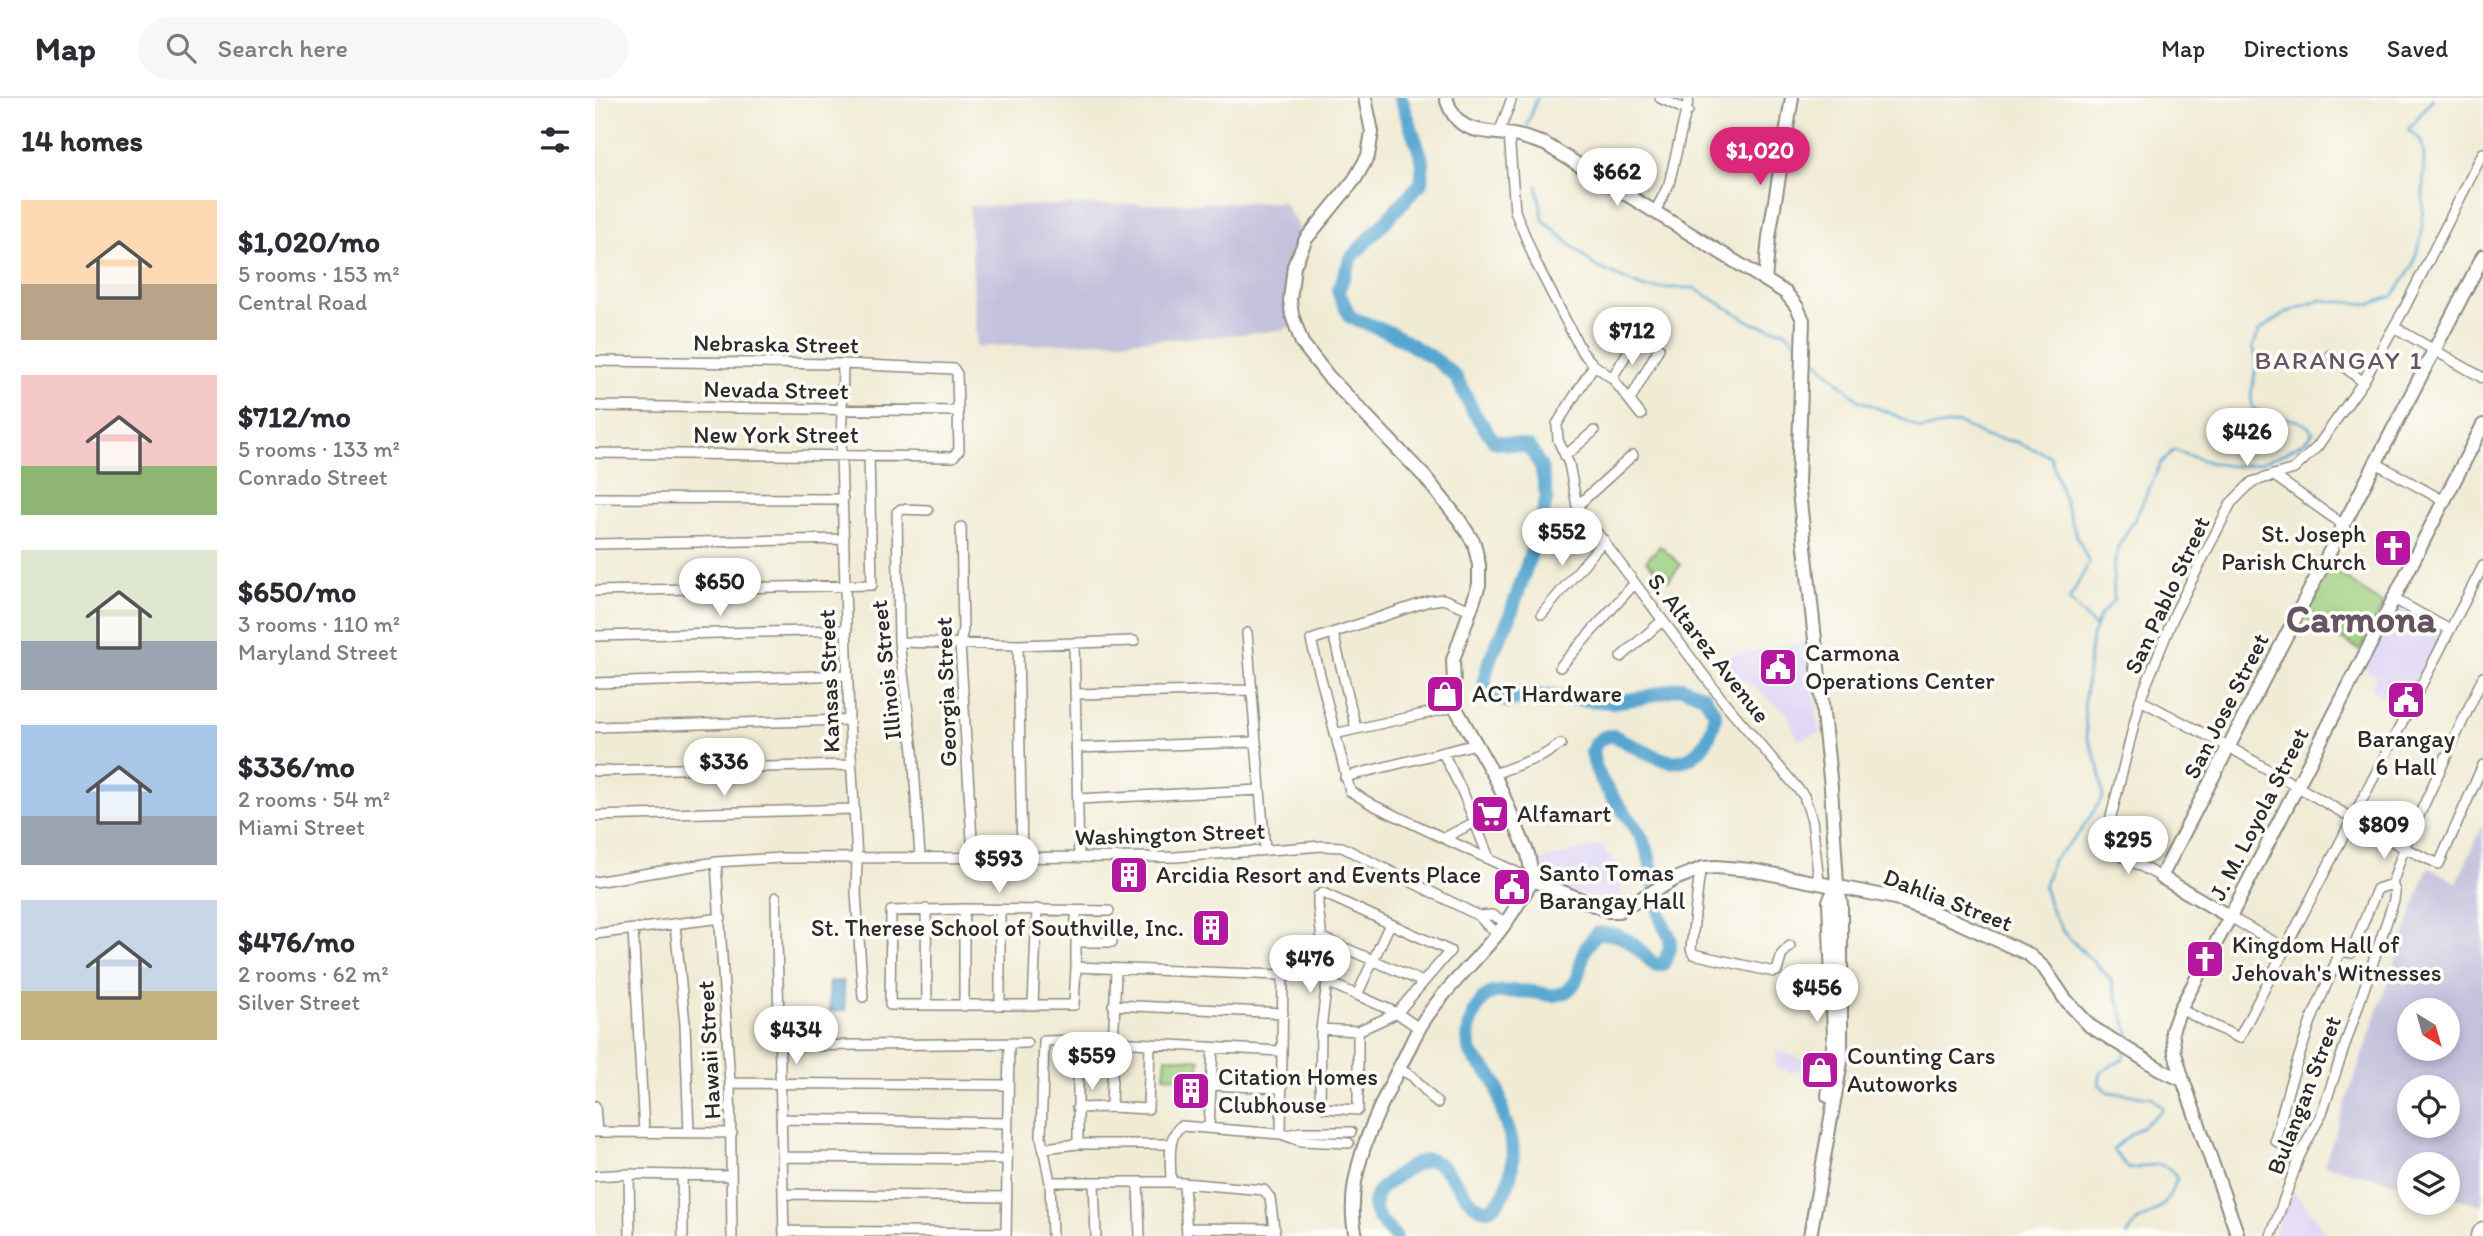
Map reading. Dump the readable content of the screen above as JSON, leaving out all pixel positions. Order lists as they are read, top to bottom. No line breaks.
{"streets":{"main road":["San Jose Street","J. M. Loyola Street","Dahlia Street"],"street":["Nebraska Street","Nevada Street","New York Street","San Pablo Street","S. Altarez Avenue","Illinois Street","Kansas Street","Georgia Street","Washington Street","Hawaii Street","Bulangan Street"]},"crossings":[["Nebraska Street","Nevada Street"],["Nebraska Street","New York Street"],["Nebraska Street","Kansas Street"],["Nevada Street","New York Street"],["Nevada Street","Kansas Street"],["New York Street","Kansas Street"],["San Pablo Street","San Jose Street"],["S. Altarez Avenue","Dahlia Street"],["Illinois Street","Washington Street"],["Kansas Street","Washington Street"],["Georgia Street","Washington Street"],["J. M. Loyola Street","Dahlia Street"],["Washington Street","Hawaii Street"]],"districts":["BARANGAY 1","Carmona"],"places":{"church":["St. Joseph Parish Church","Kingdom Hall of Jehovah's Witnesses"],"public building":["Carmona Operations Center","Barangay 6 Hall","Santo Tomas Barangay Hall"],"shop":["ACT Hardware","Counting Cars Autoworks"],"supermarket":["Alfamart"],"building":["Arcidia Resort and Events Place","St. Therese School of Southville, Inc.","Citation Homes Clubhouse"]},"north":"bottom right","page":{"header":"Map","search":"Search here","nav":["Map","Directions","Saved"],"heading":"14 homes","price":["$1,020","$662","$712","$426","$552","$650","$336","$809","$295","$593","$476","$456","$434","$559"],"list":[{"name":"$1,020/mo","note":"5 rooms · 153 m² · Central Road"},{"name":"$712/mo","note":"5 rooms · 133 m² · Conrado Street"},{"name":"$650/mo","note":"3 rooms · 110 m² · Maryland Street"},{"name":"$336/mo","note":"2 rooms · 54 m² · Miami Street"},{"name":"$476/mo","note":"2 rooms · 62 m² · Silver Street"}]}}
